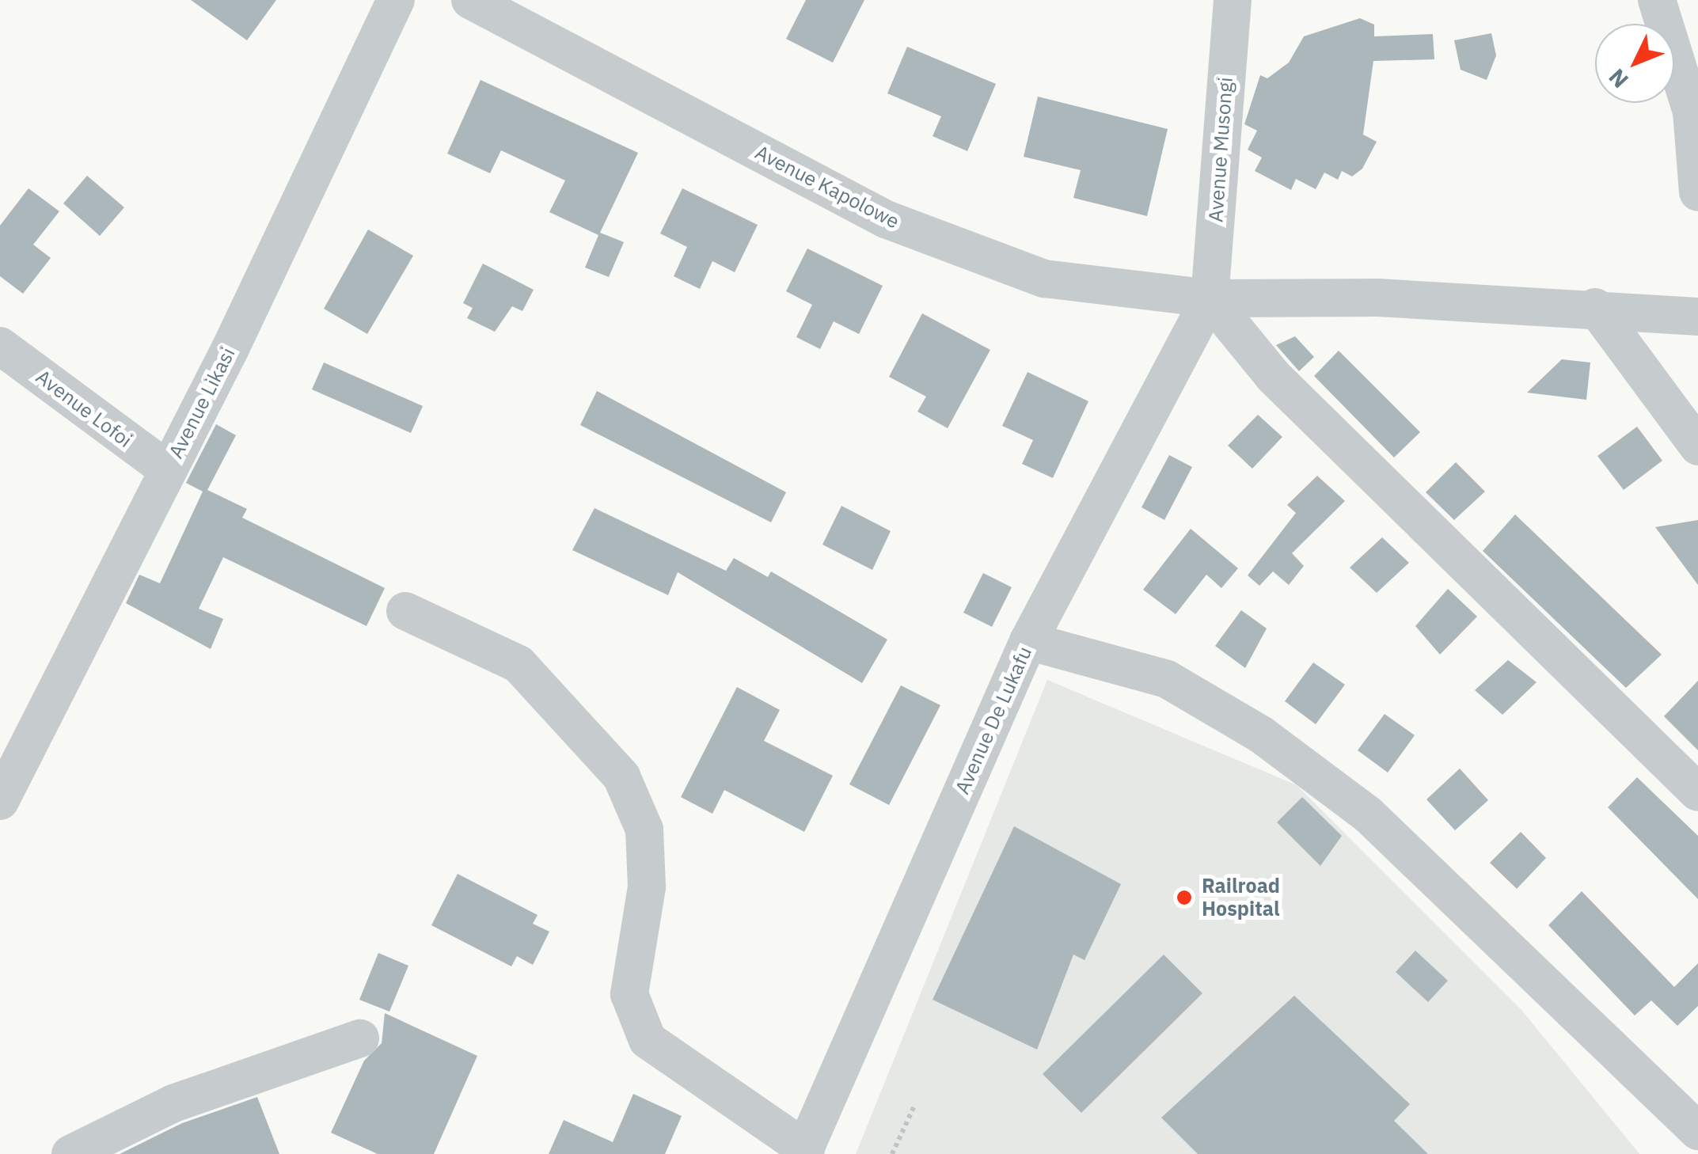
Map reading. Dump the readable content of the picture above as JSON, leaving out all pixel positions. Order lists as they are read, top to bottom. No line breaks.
{"streets":{"street":["Avenue Musongi","Avenue Kapolowe","Avenue Likasi","Avenue Lofoi","Avenue De Lukafu"]},"crossings":[["Avenue Musongi","Avenue Kapolowe"],["Avenue Musongi","Avenue De Lukafu"],["Avenue Kapolowe","Avenue De Lukafu"],["Avenue Likasi","Avenue Lofoi"]],"places":["Railroad Hospital"],"north":"bottom left"}
